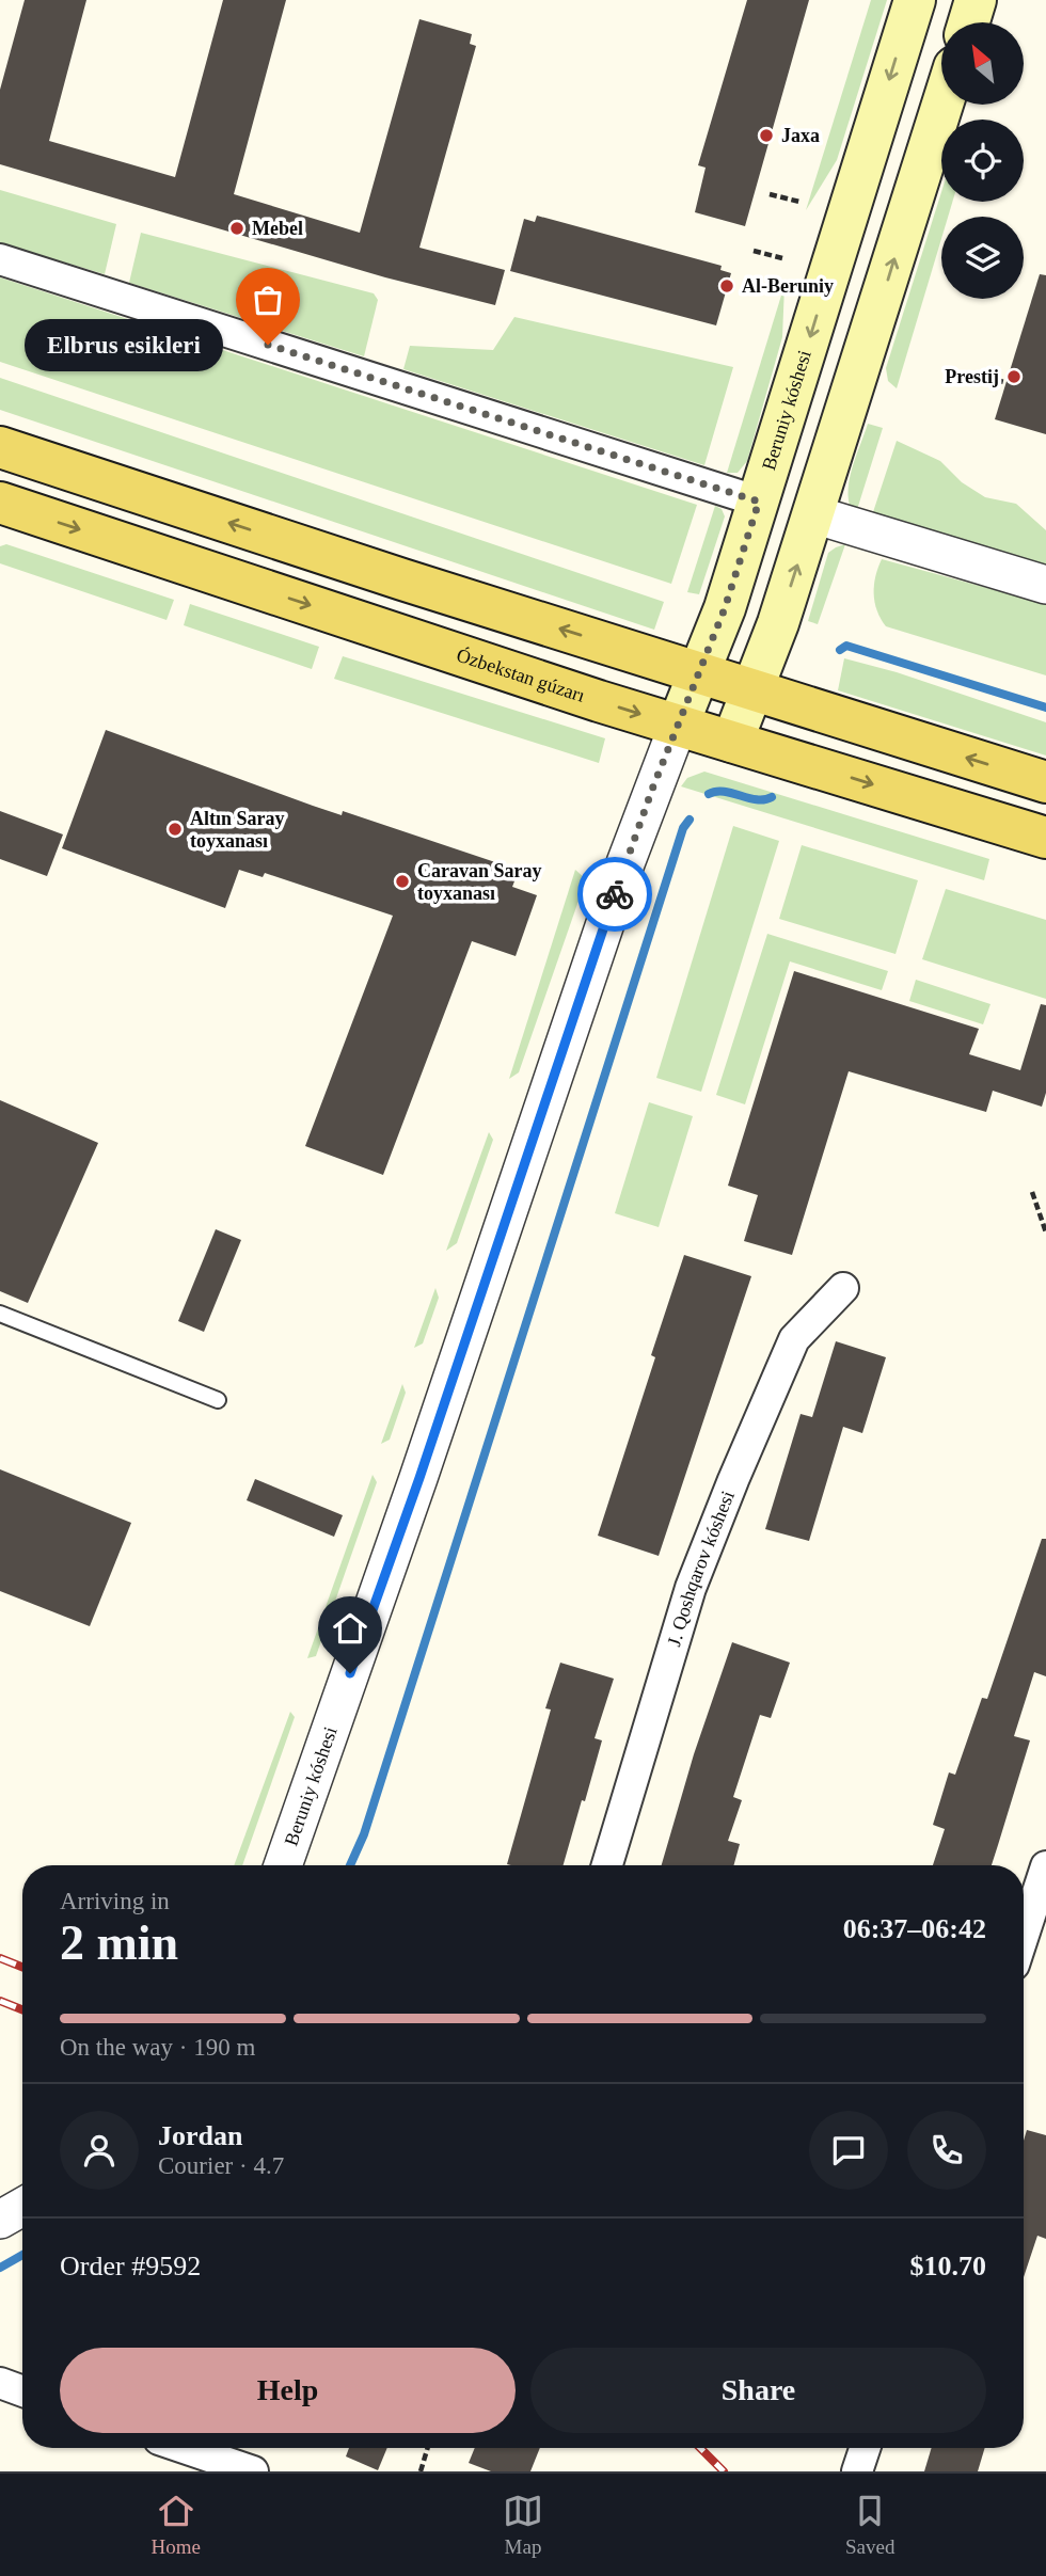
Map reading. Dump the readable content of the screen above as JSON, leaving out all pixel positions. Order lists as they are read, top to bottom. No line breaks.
{"streets":{"main road":["Beruniy kóshesi","Ózbekstan gúzarı"],"street":["J. Qoshqarov kóshesi"]},"crossings":[["Beruniy kóshesi","Ózbekstan gúzarı"]],"places":["Jaxa","Mebel","Al-Beruniy","Elbrus esikleri","Prestij","Altın Saray toyxanası","Caravan Saray toyxanası"],"north":"top left","page":{"bubble":"Elbrus esikleri","heading":["2 min","Arriving in","06:37–06:42"],"panel":["Jordan","Courier · 4.7","Order #9592","$10.70"],"bar":"On the way · 190 m","buttons":["Help","Share"],"tabs":["Home","Map","Saved"]}}
